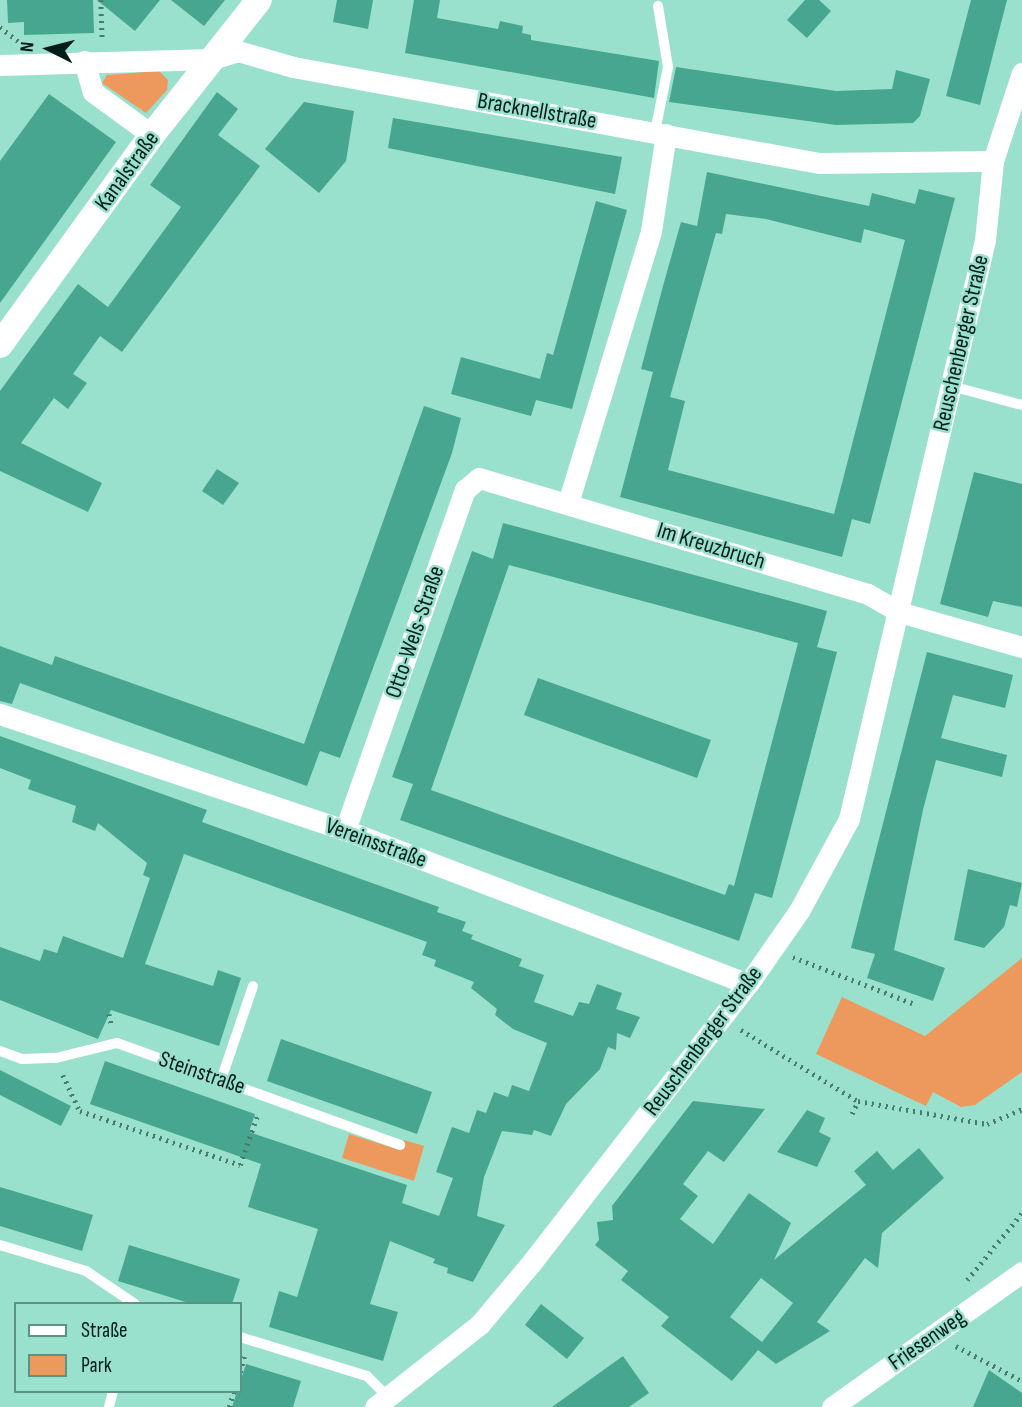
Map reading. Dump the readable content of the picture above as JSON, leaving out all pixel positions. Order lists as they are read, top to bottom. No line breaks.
{"streets":{"street":["Bracknellstraße","Kanalstraße","Reuschenberger Straße","Im Kreuzbruch","Otto-Wels-Straße","Vereinsstraße","Friesenweg"],"lane":["Steinstraße"]},"crossings":[["Bracknellstraße","Kanalstraße"],["Bracknellstraße","Reuschenberger Straße"],["Reuschenberger Straße","Im Kreuzbruch"],["Reuschenberger Straße","Vereinsstraße"],["Im Kreuzbruch","Otto-Wels-Straße"],["Otto-Wels-Straße","Vereinsstraße"]],"legend":["Straße","Park"],"north":"left"}
